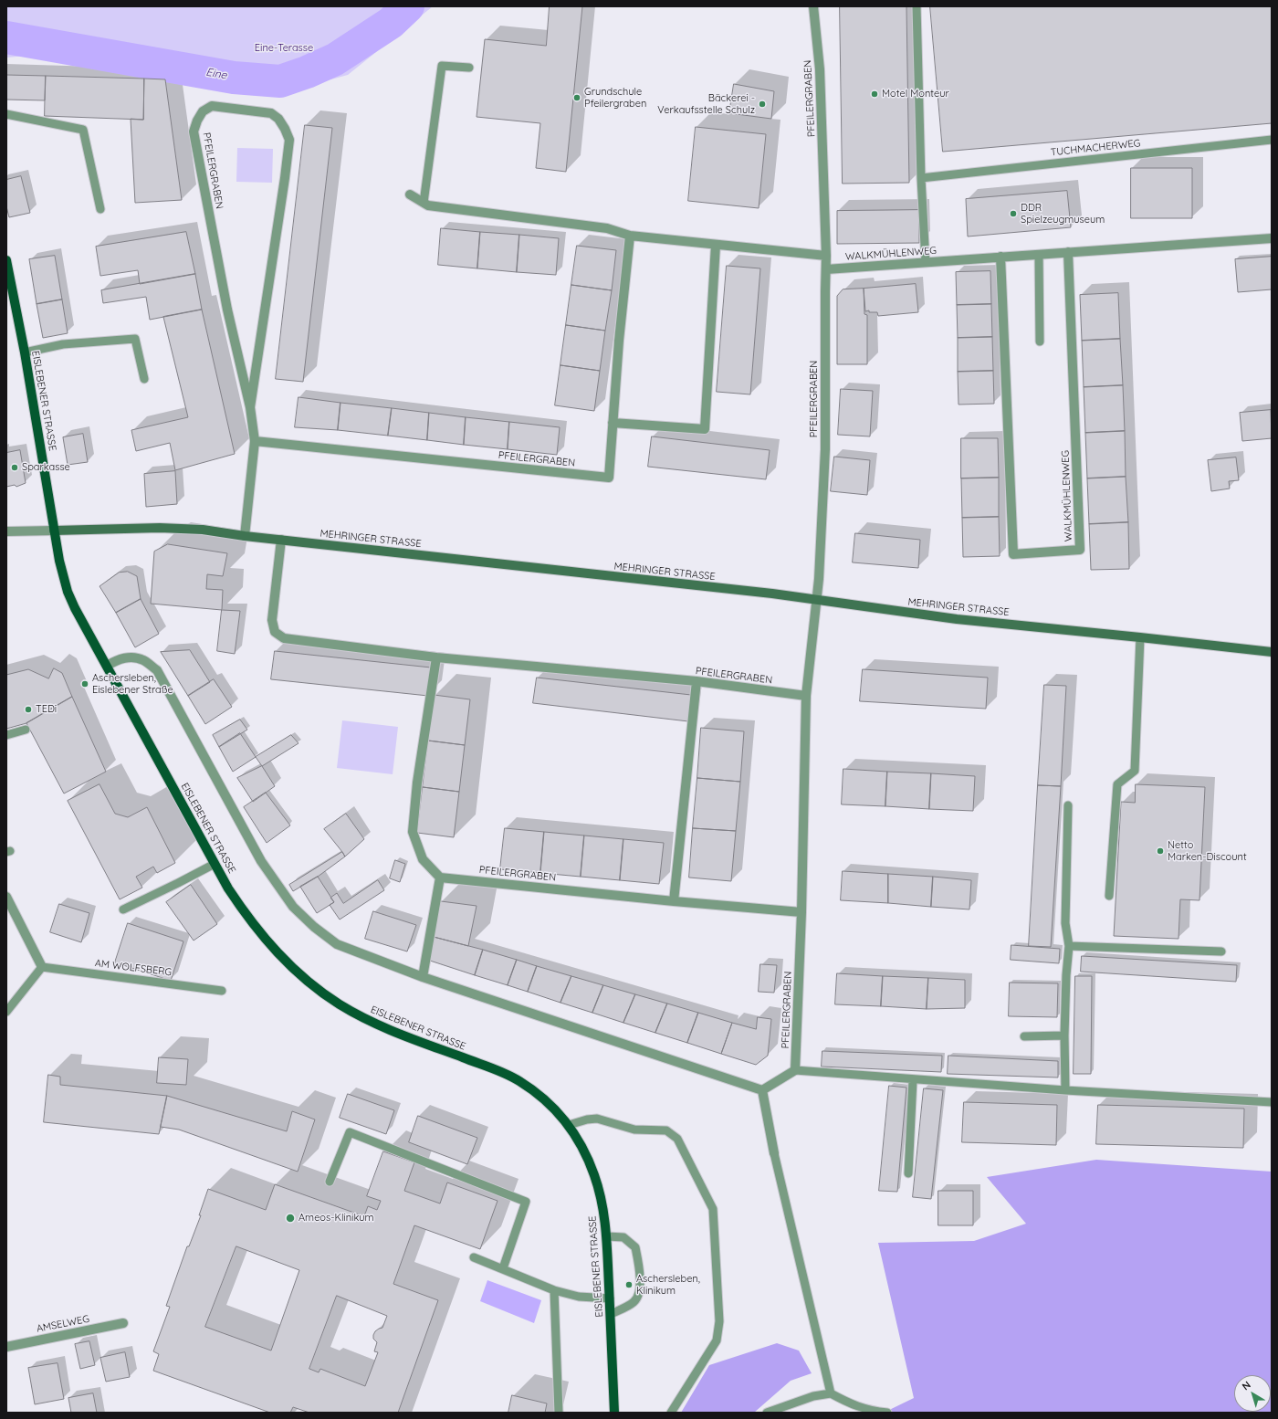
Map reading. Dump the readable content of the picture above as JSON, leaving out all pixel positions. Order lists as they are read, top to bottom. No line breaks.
{"streets":{"main road":["EISLEBENER STRASSE","MEHRINGER STRASSE"],"street":["PFEILERGRABEN","WALKMÜHLENWEG","AMSELWEG"],"lane":["TUCHMACHERWEG","AM WOLFSBERG"]},"crossings":[["PFEILERGRABEN","WALKMÜHLENWEG"],["PFEILERGRABEN","MEHRINGER STRASSE"],["EISLEBENER STRASSE","MEHRINGER STRASSE"]],"water":["Eine"],"parks":["Eine-Terasse"],"places":["Motel Monteur","Grundschule Pfeilergraben","Bäckerei - Verkaufsstelle Schulz","DDR Spielzeugmuseum","Sparkasse","Aschersleben, Eislebener Straße","TEDi","Netto Marken-Discount","Ameos-Klinikum","Aschersleben, Klinikum"],"north":"top left"}
